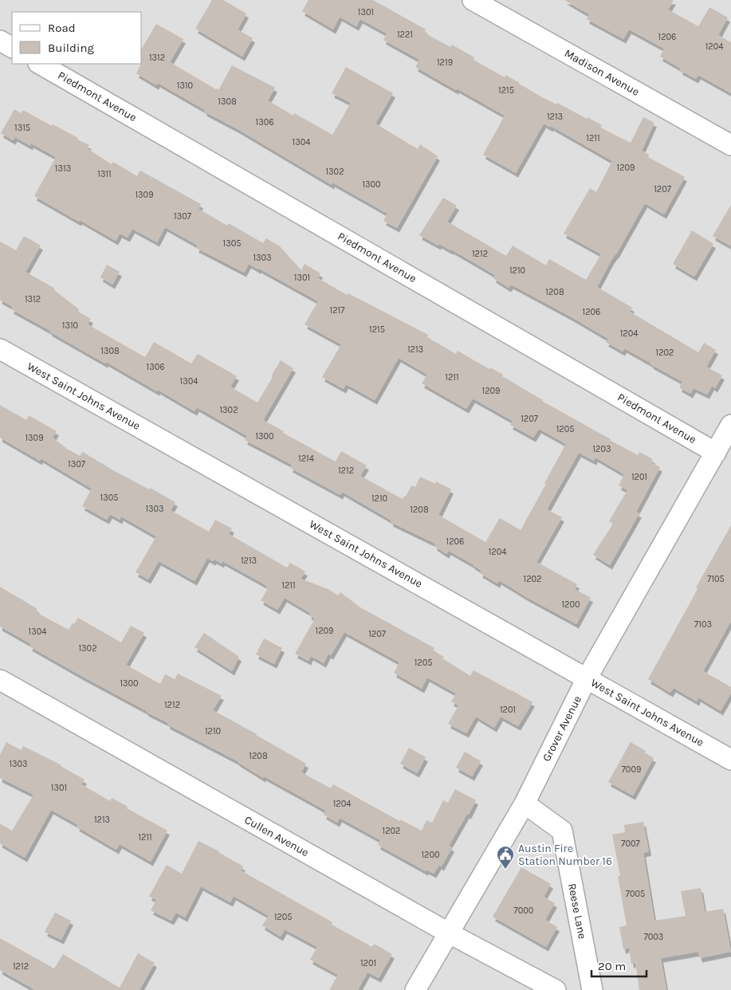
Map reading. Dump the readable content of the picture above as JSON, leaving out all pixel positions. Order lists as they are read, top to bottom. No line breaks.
{"streets":{"street":["Madison Avenue","Piedmont Avenue","West Saint Johns Avenue","Grover Avenue","Cullen Avenue","Reese Lane"]},"crossings":[["Piedmont Avenue","Grover Avenue"],["West Saint Johns Avenue","Grover Avenue"],["Grover Avenue","Cullen Avenue"],["Grover Avenue","Reese Lane"]],"places":{"public building":["Austin Fire Station Number 16"]},"house_numbers":["1301","1221","1206","1204","1312","1219","1310","1215","1308","1213","1306","1315","1211","1304","1209","1313","1302","1311","1300","1207","1309","1307","1305","1212","1303","1210","1301","1208","1312","1217","1206","1310","1215","1204","1213","1308","1202","1306","1211","1304","1209","1302","1207","1205","1300","1309","1203","1214","1307","1212","1201","1305","1210","1303","1208","1206","1204","1213","1202","7105","1211","1200","7103","1209","1304","1207","1302","1205","1300","1212","1201","1210","1208","1303","7009","1301","1204","1213","1202","1211","7007","1200","7005","7000","1205","7003","1201","1212"],"legend":["Road","Building"],"scale_bar":"20 m"}
